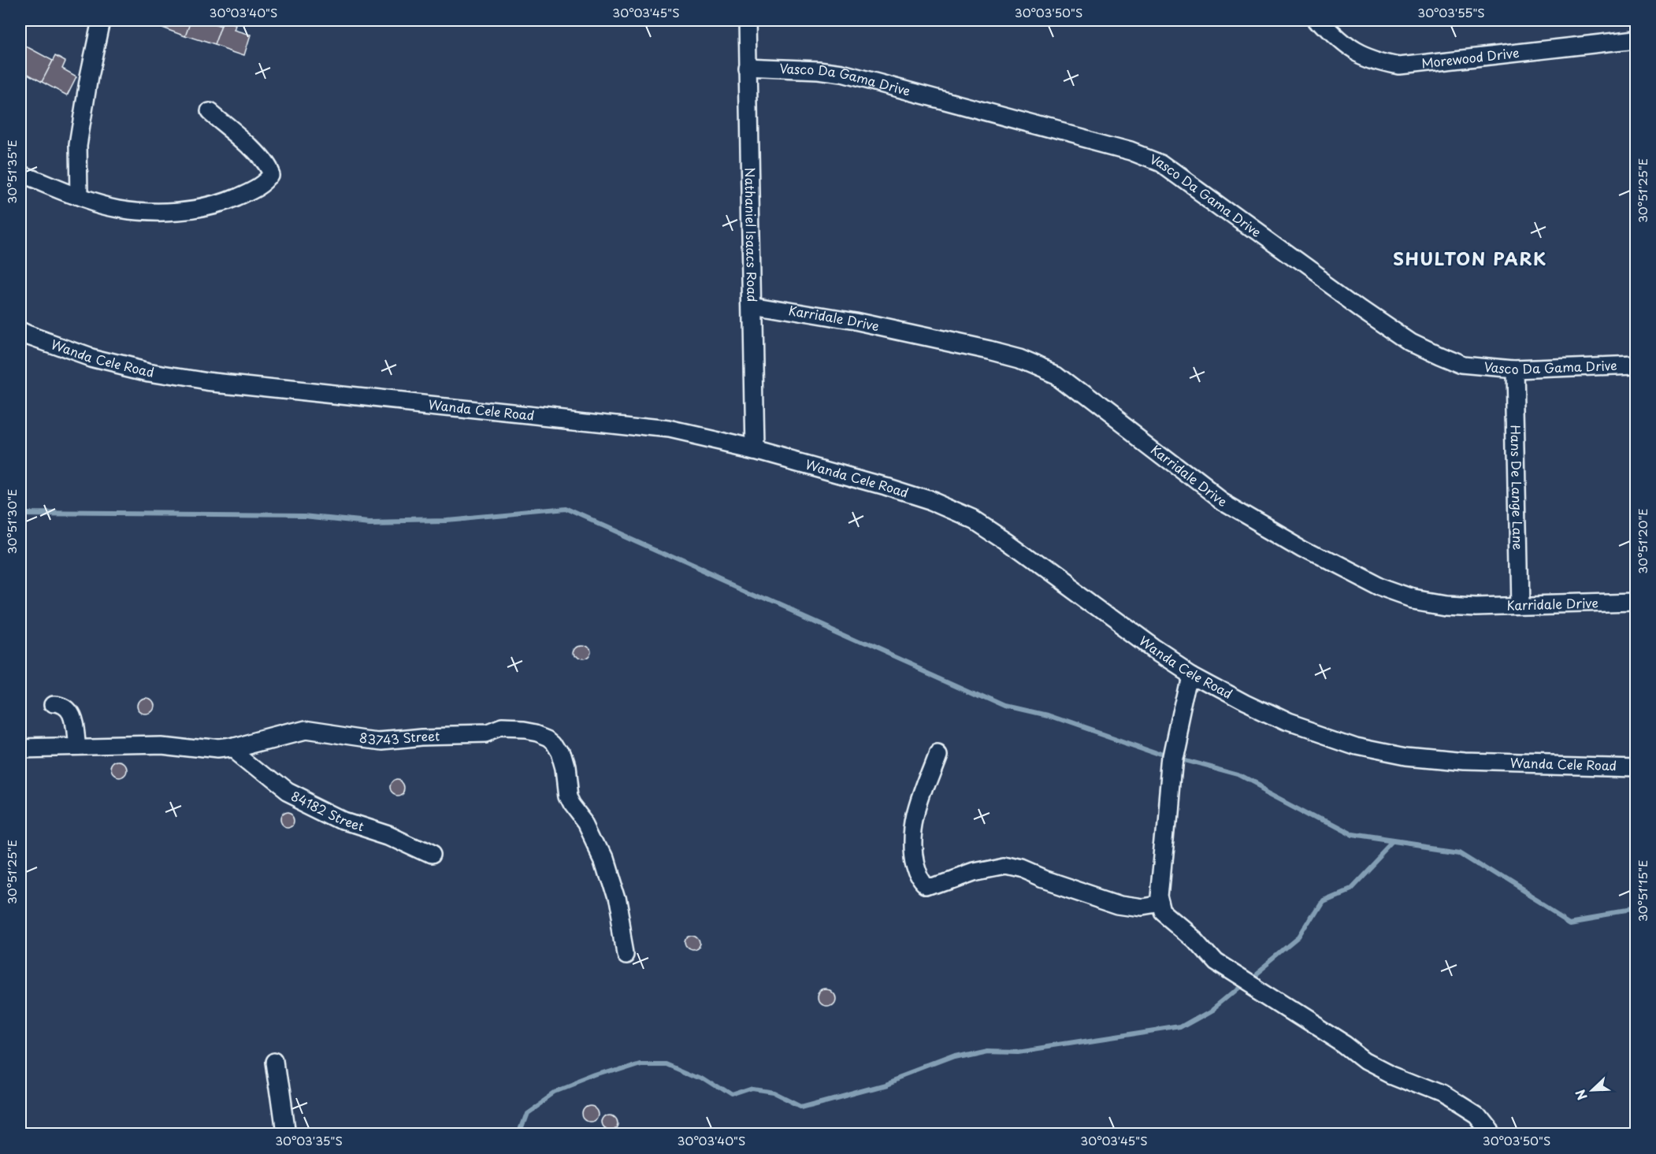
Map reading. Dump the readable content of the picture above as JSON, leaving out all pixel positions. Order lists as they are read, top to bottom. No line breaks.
{"streets":{"street":["Morewood Drive","Vasco Da Gama Drive","Nathaniel Isaacs Road","Karridale Drive","Wanda Cele Road","Hans De Lange Lane","83743 Street","84182 Street"]},"crossings":[["Vasco Da Gama Drive","Nathaniel Isaacs Road"],["Vasco Da Gama Drive","Hans De Lange Lane"],["Nathaniel Isaacs Road","Karridale Drive"],["Nathaniel Isaacs Road","Wanda Cele Road"],["Karridale Drive","Hans De Lange Lane"],["83743 Street","84182 Street"]],"districts":["SHULTON PARK"],"north":"bottom left","coordinates":["30°03'40\"S","30°03'45\"S","30°03'50\"S","30°03'55\"S","30°51'35\"E","30°51'25\"E","30°51'30\"E","30°51'20\"E","30°51'15\"E","30°03'35\"S"]}
